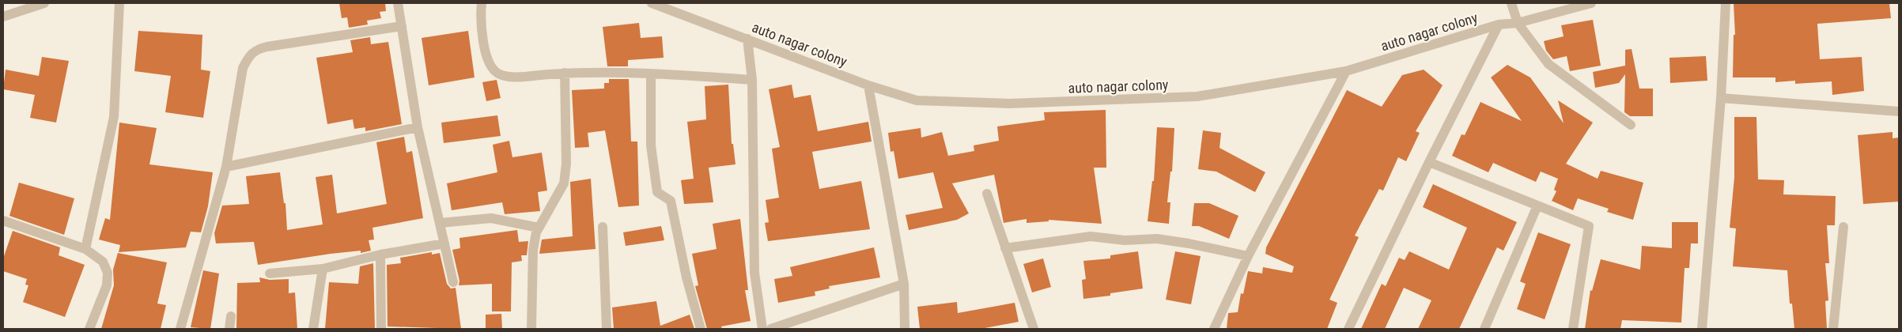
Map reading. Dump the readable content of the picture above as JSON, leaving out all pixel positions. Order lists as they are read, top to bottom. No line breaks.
{"streets":{"street":["auto nagar colony"]}}
